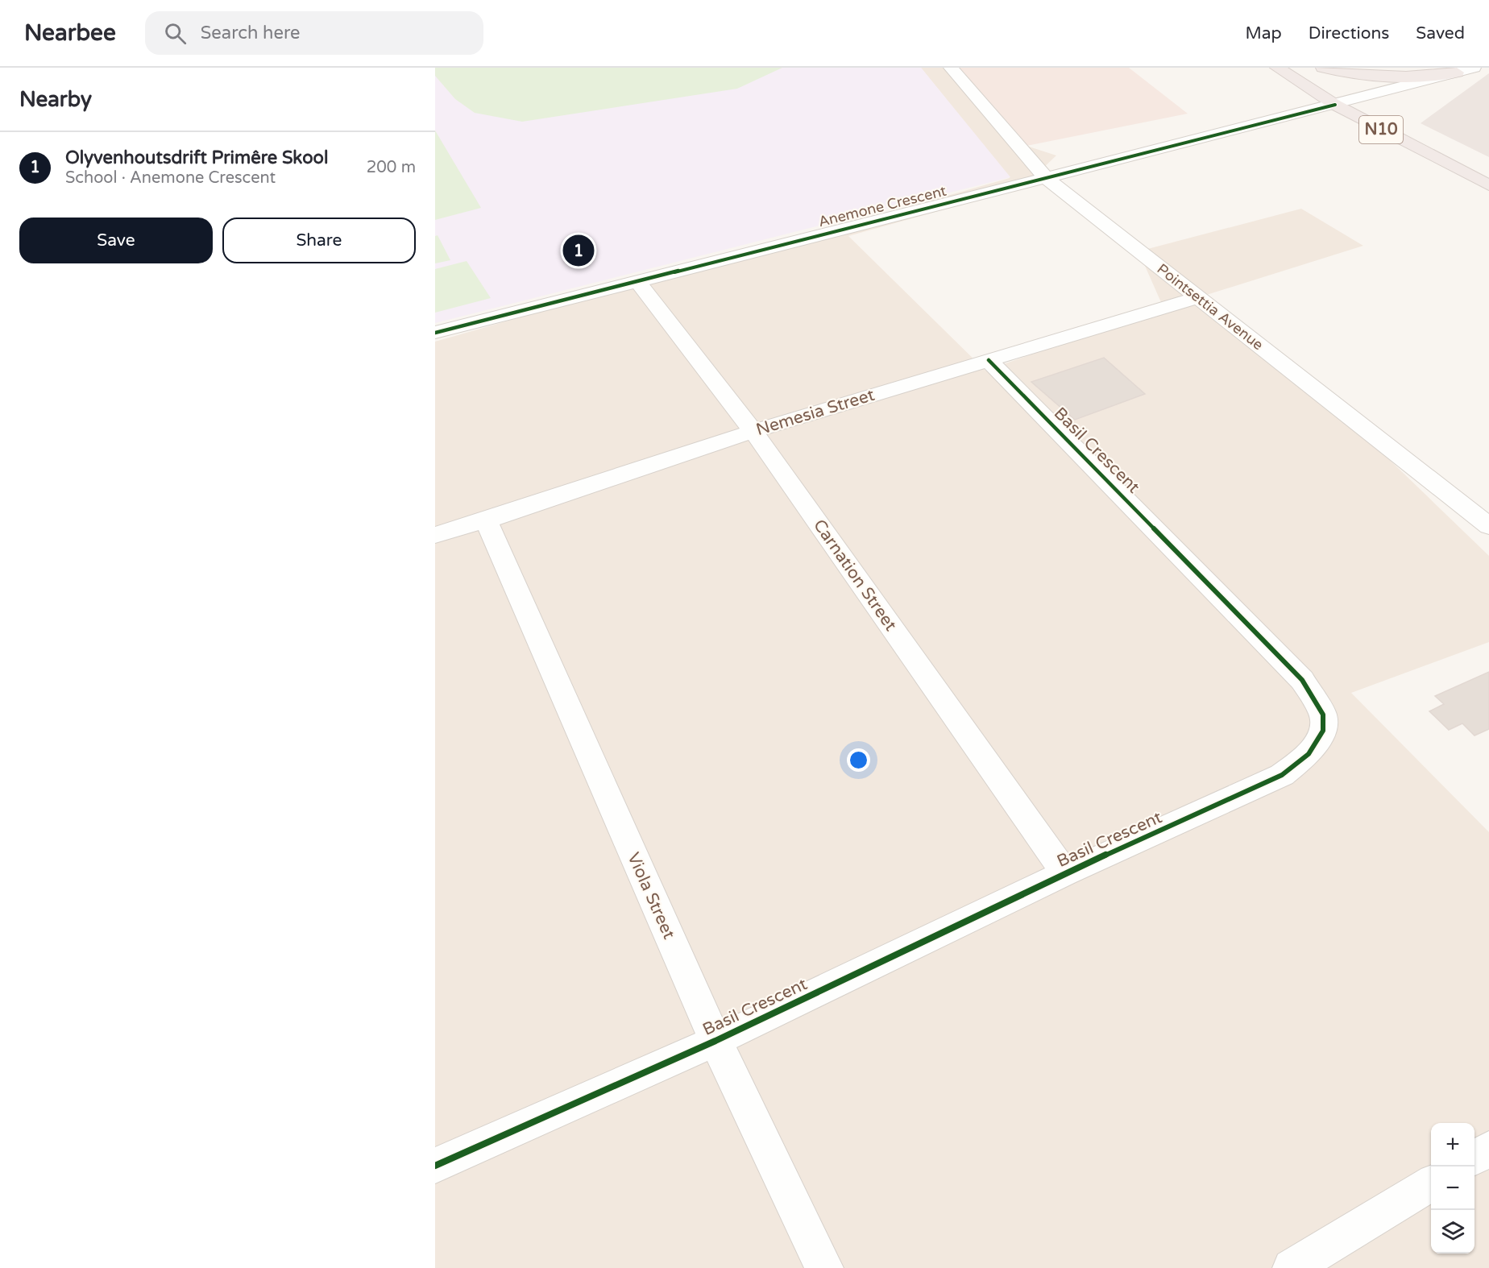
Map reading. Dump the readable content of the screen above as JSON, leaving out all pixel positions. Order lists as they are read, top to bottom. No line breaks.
{"streets":{"highway":["N10"],"street":["Anemone Crescent","Pointsettia Avenue","Nemesia Street","Basil Crescent","Carnation Street","Viola Street"]},"crossings":[["N10","Anemone Crescent"],["Anemone Crescent","Pointsettia Avenue"],["Anemone Crescent","Carnation Street"],["Pointsettia Avenue","Nemesia Street"],["Nemesia Street","Basil Crescent"],["Nemesia Street","Carnation Street"],["Nemesia Street","Viola Street"],["Basil Crescent","Carnation Street"],["Basil Crescent","Viola Street"]],"page":{"header":"Nearbee","search":"Search here","nav":["Map","Directions","Saved"],"heading":"Nearby","list":[{"mark":"1","name":"Olyvenhoutsdrift Primêre Skool","note":"School · Anemone Crescent","value":"200 m"}],"buttons":["Save","Share"],"pins":"1","map_buttons":["+","−"]}}
